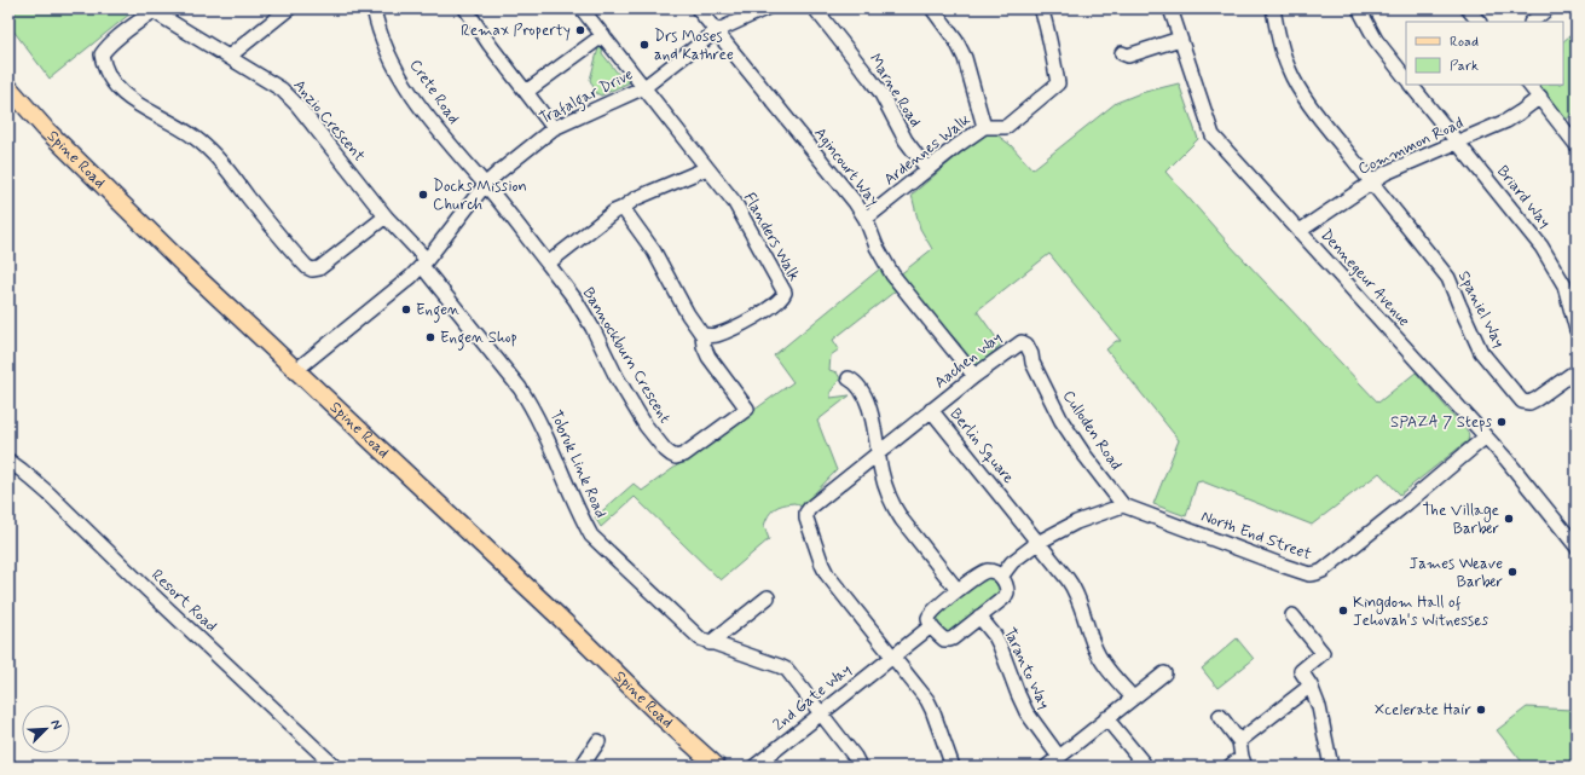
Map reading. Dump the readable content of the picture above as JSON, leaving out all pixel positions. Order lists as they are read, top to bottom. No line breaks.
{"streets":{"main road":["Spine Road"],"street":["Marne Road","Crete Road","Trafalgar Drive","Anzio Crescent","Commmon Road","Ardennes Walk","Agincourt Way","Briard Way","Flanders Walk","Dennegeur Avenue","Spaniel Way","Bannockburn Crescent","Aachen Way","Culloden Road","Berlin Square","Tobruk Link Road","North End Street","Resort Road","Taranto Way","2nd Gate Way"]},"crossings":[["Marne Road","Ardennes Walk"],["Crete Road","Trafalgar Drive"],["Crete Road","Bannockburn Crescent"],["Trafalgar Drive","Anzio Crescent"],["Trafalgar Drive","Spine Road"],["Trafalgar Drive","Agincourt Way"],["Trafalgar Drive","Tobruk Link Road"],["Anzio Crescent","Tobruk Link Road"],["Commmon Road","Briard Way"],["Commmon Road","Dennegeur Avenue"],["Commmon Road","Spaniel Way"],["Ardennes Walk","Agincourt Way"],["Agincourt Way","Aachen Way"],["Flanders Walk","Bannockburn Crescent"],["Dennegeur Avenue","North End Street"],["Aachen Way","Culloden Road"],["Aachen Way","Berlin Square"],["Culloden Road","North End Street"],["Berlin Square","2nd Gate Way"],["Tobruk Link Road","2nd Gate Way"]],"places":["Remax Property","Drs Moses and Kathree","Docks Mission Church","Engen","Engen Shop","SPAZA 7 Steps","The Village Barber","James Weave Barber","Kingdom Hall of Jehovah's Witnesses","Xcelerate Hair"],"legend":["Road","Park"],"north":"top right"}
